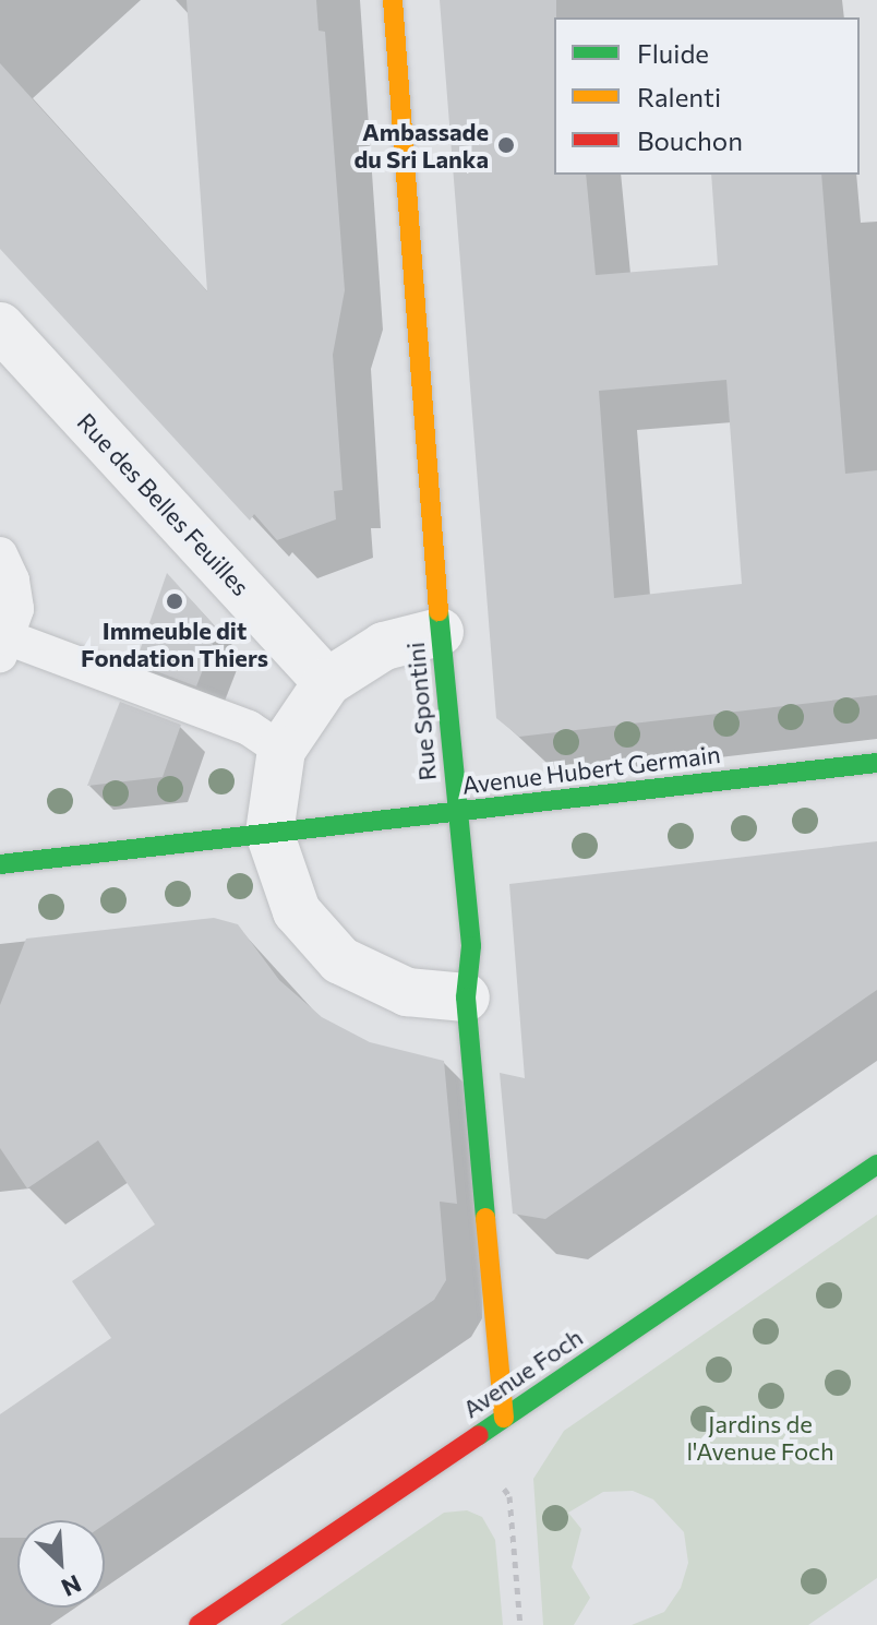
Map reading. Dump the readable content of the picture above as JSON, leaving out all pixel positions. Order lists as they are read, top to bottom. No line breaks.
{"streets":{"street":["Rue des Belles Feuilles","Rue Spontini","Avenue Hubert Germain","Avenue Foch"]},"crossings":[["Rue Spontini","Avenue Hubert Germain"],["Rue Spontini","Avenue Foch"]],"parks":["Jardins de l'Avenue Foch"],"places":["Ambassade du Sri Lanka","Immeuble dit Fondation Thiers"],"legend":["Fluide","Ralenti","Bouchon"],"north":"bottom right"}
